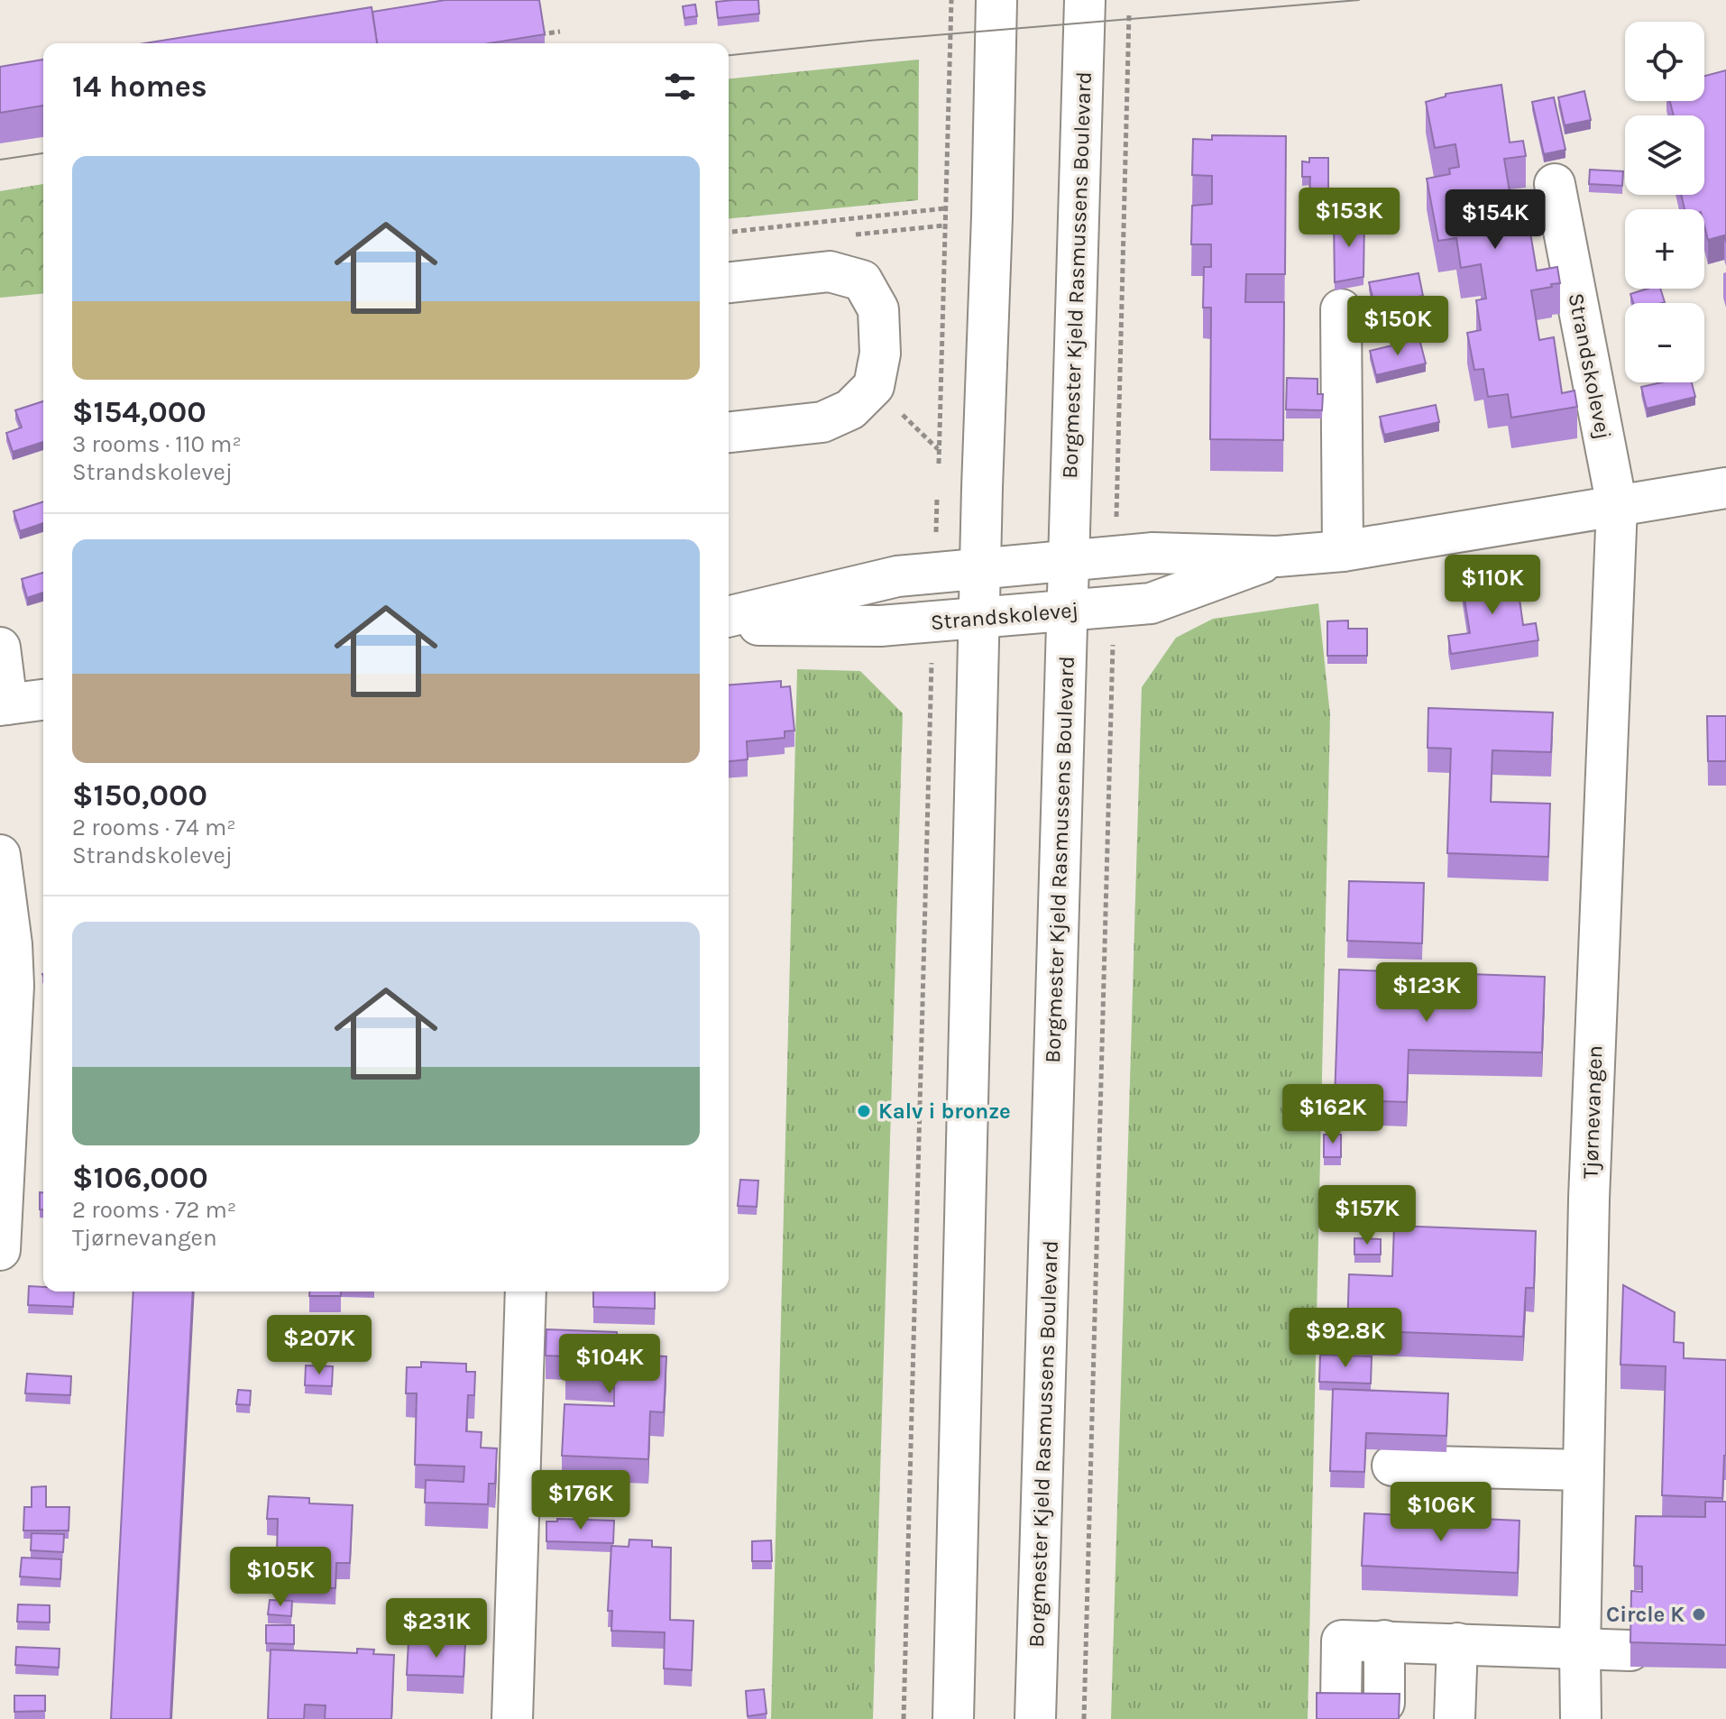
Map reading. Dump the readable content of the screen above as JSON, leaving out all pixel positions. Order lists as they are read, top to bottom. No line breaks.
{"streets":{"street":["Borgmester Kjeld Rasmussens Boulevard","Strandskolevej","Tjørnevangen"]},"crossings":[["Borgmester Kjeld Rasmussens Boulevard","Strandskolevej"],["Strandskolevej","Tjørnevangen"]],"places":["Kalv i bronze","Circle K"],"page":{"map_buttons":["+","−"],"heading":"14 homes","list":[{"name":"$154,000","note":"3 rooms · 110 m² · Strandskolevej"},{"name":"$150,000","note":"2 rooms · 74 m² · Strandskolevej"},{"name":"$106,000","note":"2 rooms · 72 m² · Tjørnevangen"}],"price":["$153K","$154K","$150K","$110K","$123K","$162K","$157K","$92.8K","$207K","$104K","$176K","$106K","$105K","$231K"]}}
